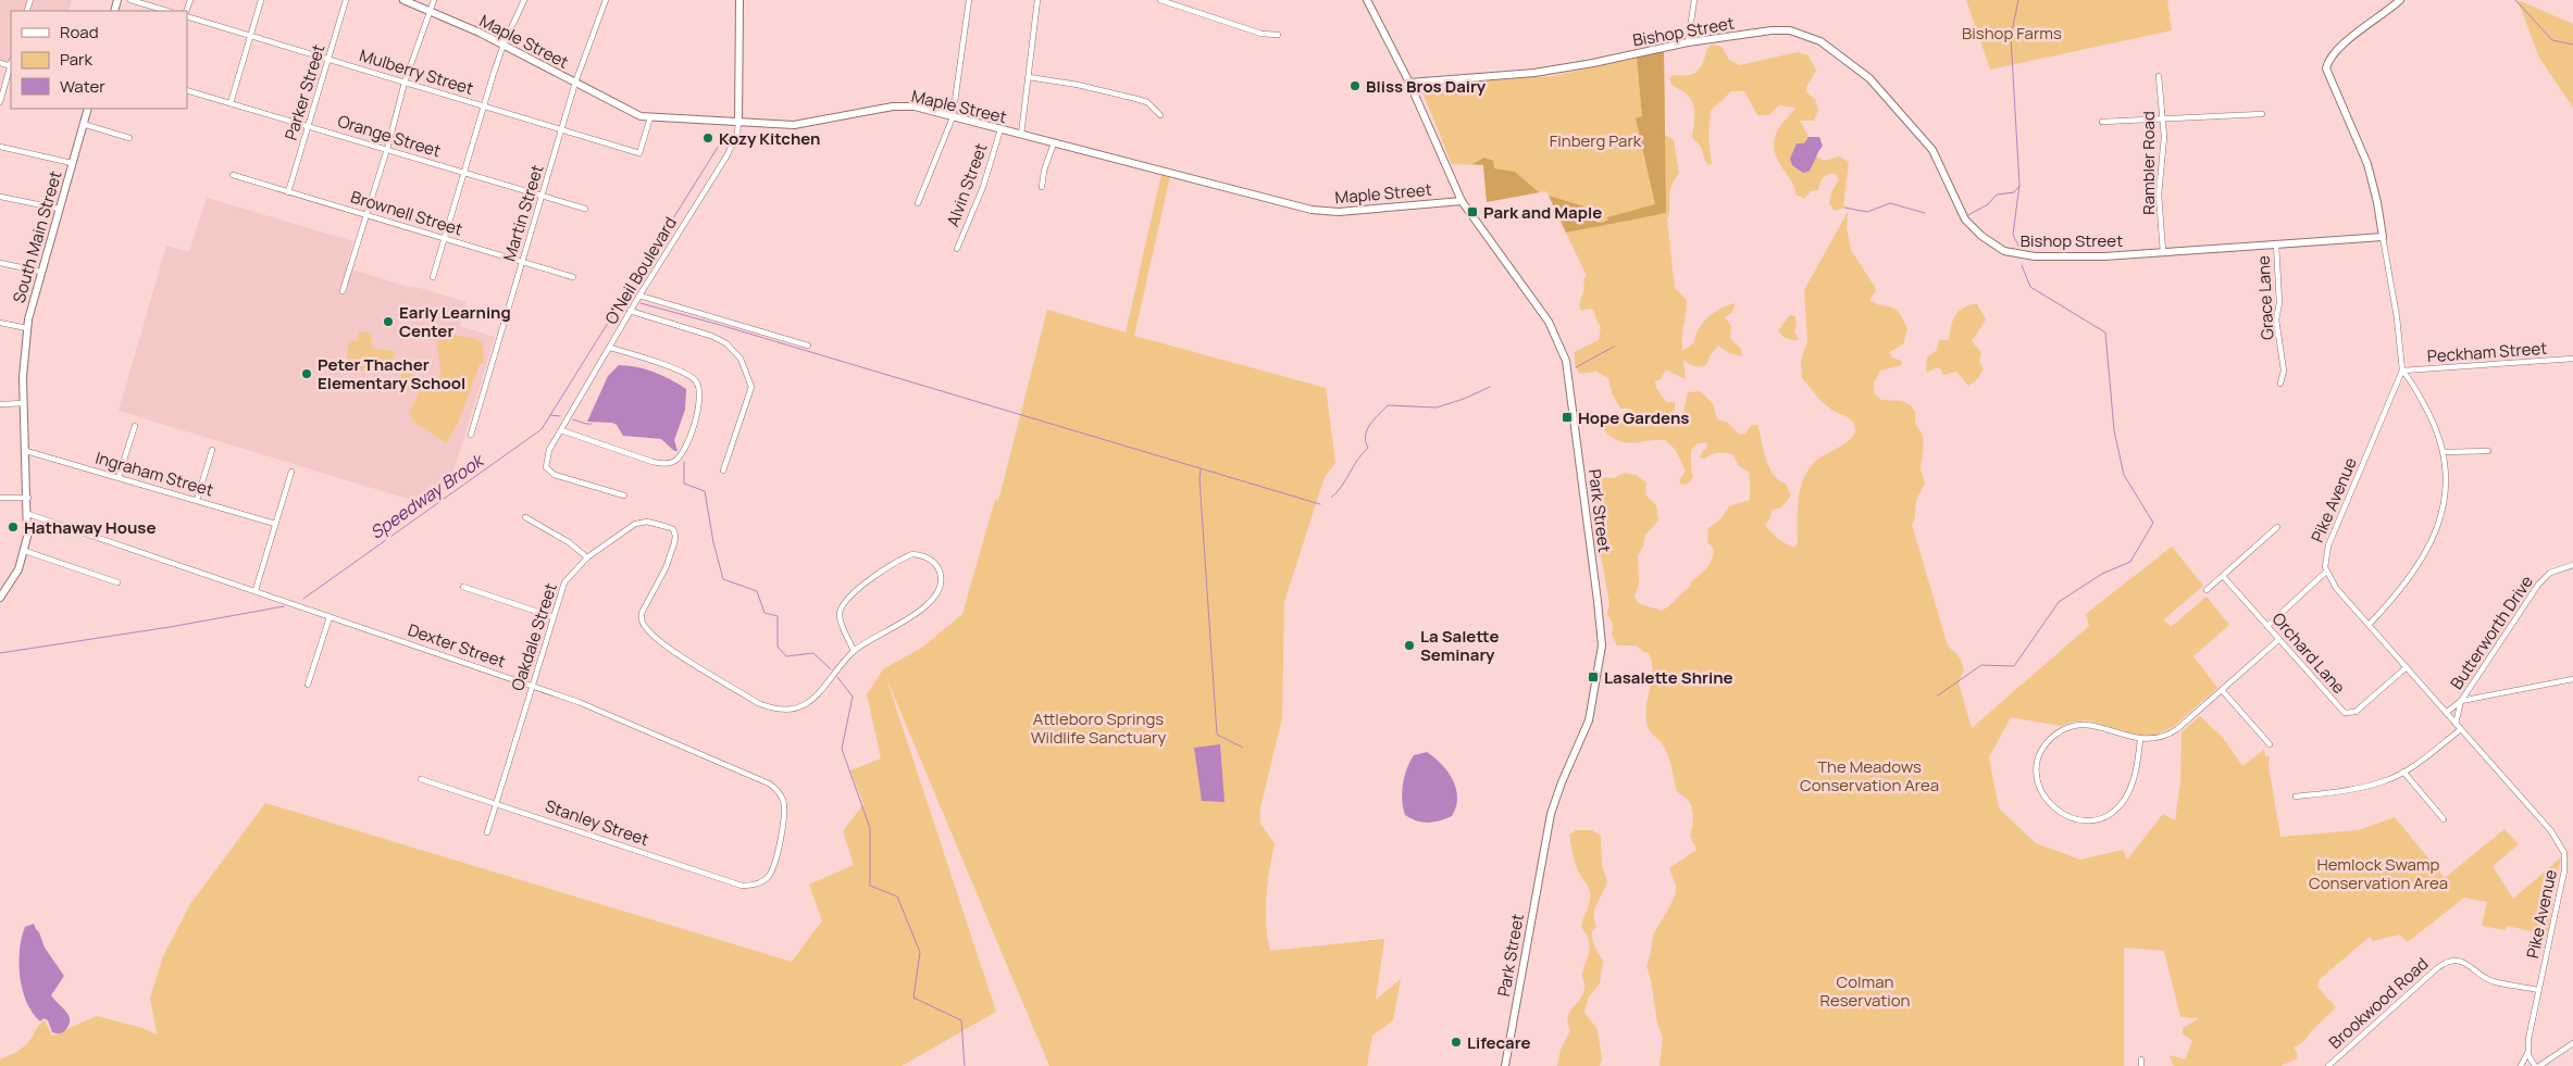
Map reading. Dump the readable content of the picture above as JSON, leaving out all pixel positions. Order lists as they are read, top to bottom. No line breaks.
{"streets":{"main road":["Bishop Street","Maple Street","South Main Street","O'Neil Boulevard","Pike Avenue","Park Street"],"street":["Mulberry Street","Parker Street","Orange Street","Rambler Road","Alvin Street","Brownell Street","Martin Street","Grace Lane","Peckham Street","Ingraham Street","Butterworth Drive","Oakdale Street","Dexter Street","Orchard Lane","Stanley Street","Brookwood Road"]},"crossings":[["Bishop Street","Rambler Road"],["Bishop Street","Grace Lane"],["Bishop Street","Pike Avenue"],["Bishop Street","Park Street"],["Maple Street","Mulberry Street"],["Maple Street","Alvin Street"],["Maple Street","Martin Street"],["Maple Street","O'Neil Boulevard"],["Maple Street","Park Street"],["Mulberry Street","Parker Street"],["Mulberry Street","Martin Street"],["Parker Street","Orange Street"],["Parker Street","Brownell Street"],["Orange Street","Martin Street"],["Brownell Street","Martin Street"],["South Main Street","Ingraham Street"],["South Main Street","Dexter Street"],["Peckham Street","Pike Avenue"],["Pike Avenue","Orchard Lane"],["Pike Avenue","Brookwood Road"],["Oakdale Street","Dexter Street"],["Oakdale Street","Stanley Street"],["Dexter Street","Stanley Street"]],"water":["Speedway Brook"],"parks":["Bishop Farms","Finberg Park","Attleboro Springs Wildlife Sanctuary","The Meadows Conservation Area","Hemlock Swamp Conservation Area","Colman Reservation"],"places":{"other":["Bliss Bros Dairy","Kozy Kitchen","Early Learning Center","Peter Thacher Elementary School","Hathaway House","La Salette Seminary","Lifecare"],"transit":["Park and Maple","Hope Gardens","Lasalette Shrine"]},"legend":["Road","Park","Water"]}
